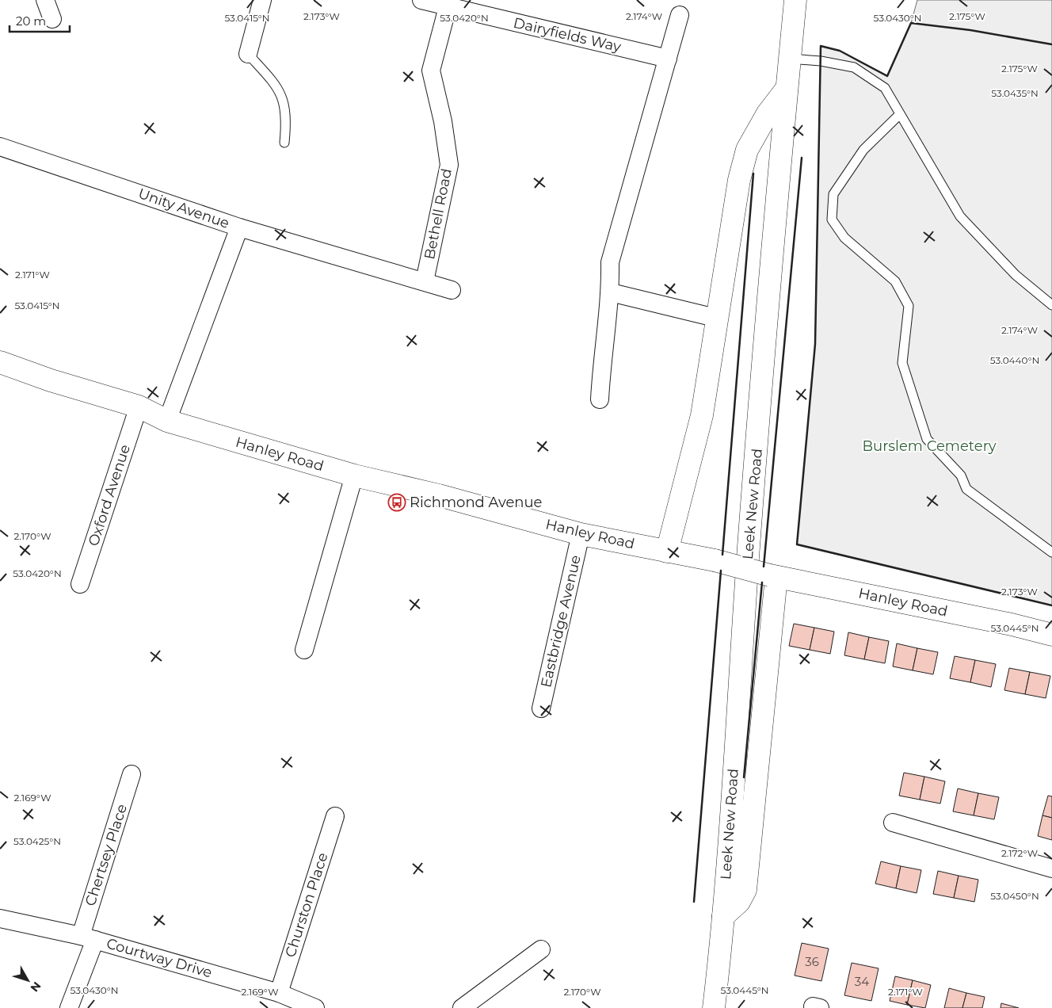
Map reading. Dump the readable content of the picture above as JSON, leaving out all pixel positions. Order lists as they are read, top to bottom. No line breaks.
{"streets":{"main road":["Hanley Road","Leek New Road"],"street":["Dairyfields Way","Unity Avenue","Bethell Road","Oxford Avenue","Eastbridge Avenue","Chertsey Place","Churston Place","Courtway Drive"]},"crossings":[["Dairyfields Way","Bethell Road"],["Unity Avenue","Hanley Road"],["Hanley Road","Oxford Avenue"],["Hanley Road","Eastbridge Avenue"],["Chertsey Place","Courtway Drive"],["Churston Place","Courtway Drive"]],"parks":["Burslem Cemetery"],"places":{"bus stop":["Richmond Avenue"]},"house_numbers":["36","34"],"scale_bar":"20 m","north":"bottom right","coordinates":["2.173°W","2.174°W","2.175°W","53.0415°N","53.0420°N","53.0430°N","53.0435°N","2.171°W","53.0440°N","2.170°W","53.0445°N","2.169°W","53.0425°N","2.172°W","53.0450°N"]}
